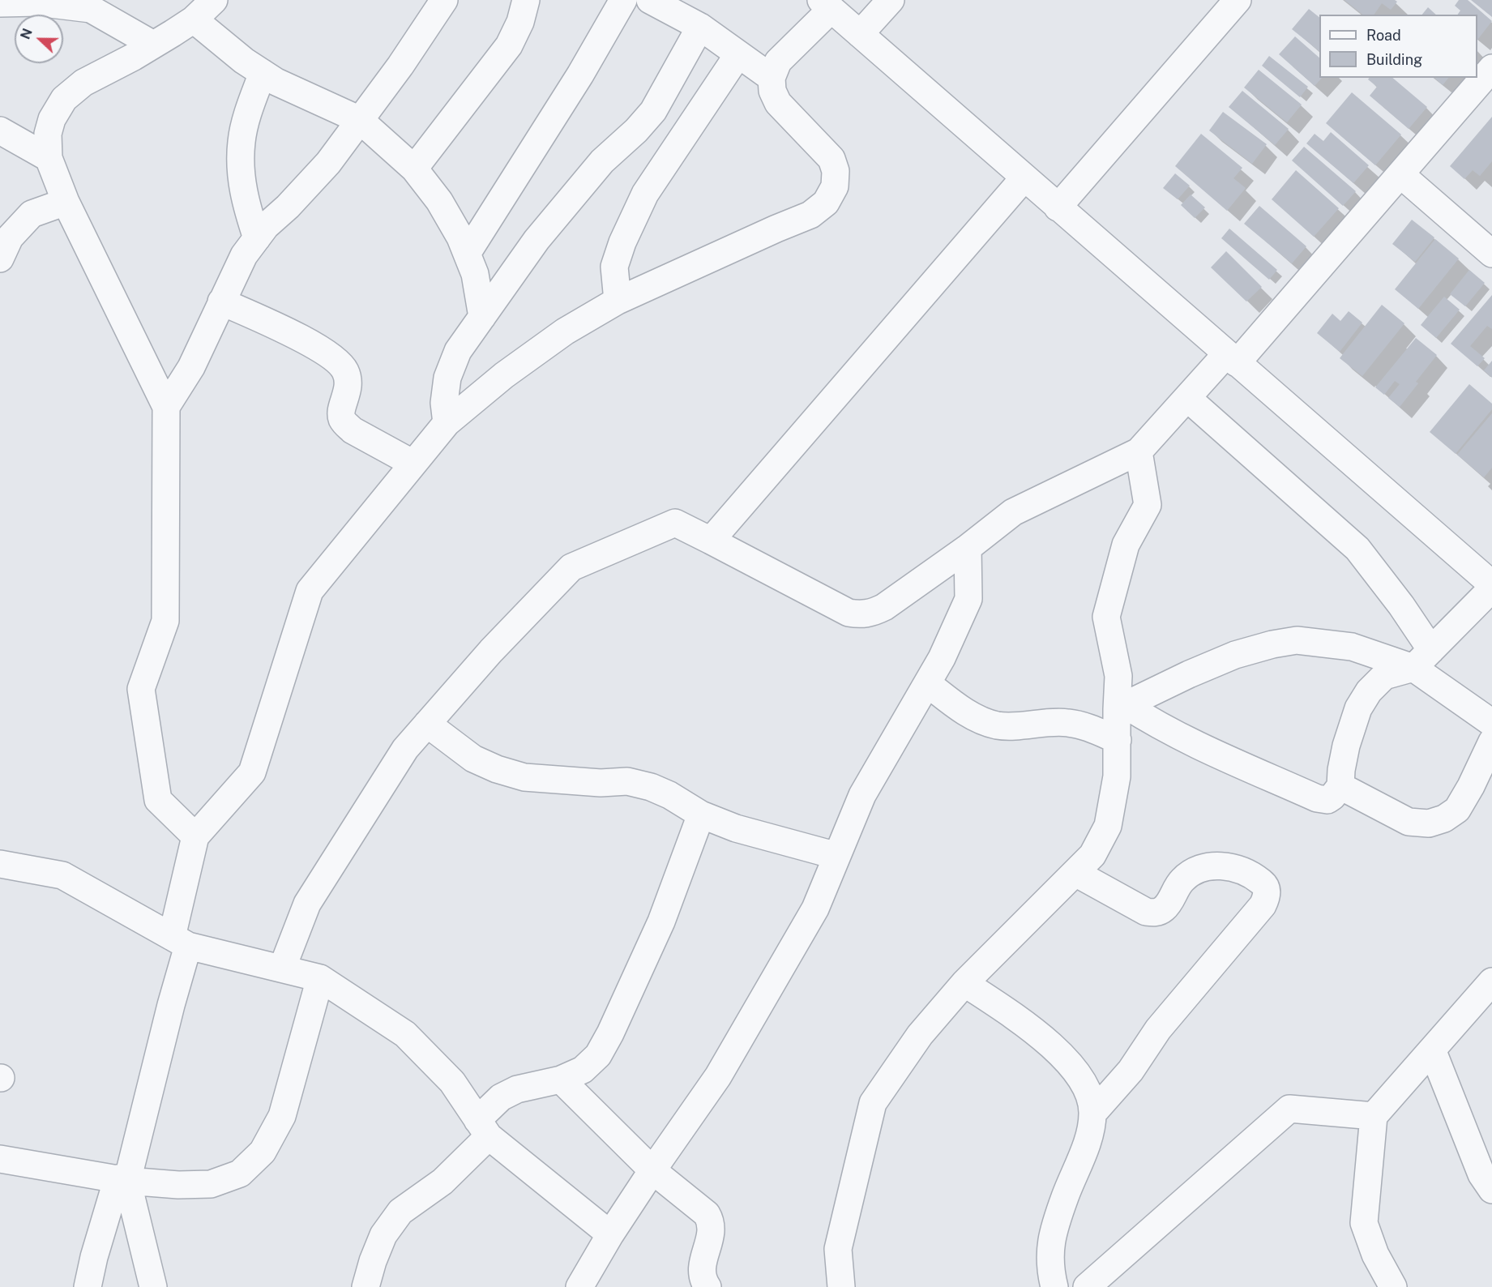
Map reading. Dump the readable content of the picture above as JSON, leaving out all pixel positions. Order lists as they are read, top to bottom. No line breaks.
{"legend":["Road","Building"],"north":"left"}
